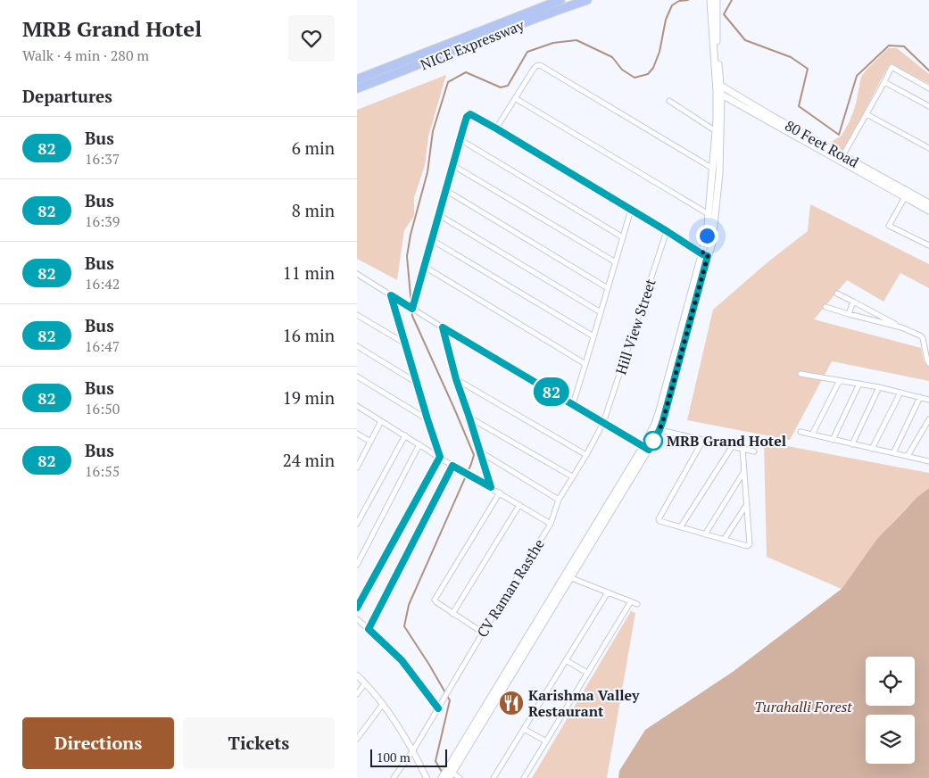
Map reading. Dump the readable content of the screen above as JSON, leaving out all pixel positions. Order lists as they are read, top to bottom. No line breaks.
{"streets":{"highway":["NICE Expressway"],"main road":["80 Feet Road"],"street":["Hill View Street","CV Raman Rasthe"]},"crossings":[["Hill View Street","CV Raman Rasthe"]],"parks":["Turahalli Forest"],"places":{"other":["MRB Grand Hotel"],"restaurant":["Karishma Valley Restaurant"]},"lines":["bus line 82"],"scale_bar":"100 m","page":{"heading":[["MRB Grand Hotel","Walk · 4 min · 280 m"],"Departures"],"on_map":"82","list":[{"mark":"82","name":"Bus","note":"16:37","value":"6 min"},{"mark":"82","name":"Bus","note":"16:39","value":"8 min"},{"mark":"82","name":"Bus","note":"16:42","value":"11 min"},{"mark":"82","name":"Bus","note":"16:47","value":"16 min"},{"mark":"82","name":"Bus","note":"16:50","value":"19 min"},{"mark":"82","name":"Bus","note":"16:55","value":"24 min"}],"buttons":["Directions","Tickets"],"scale":"100 m"}}
